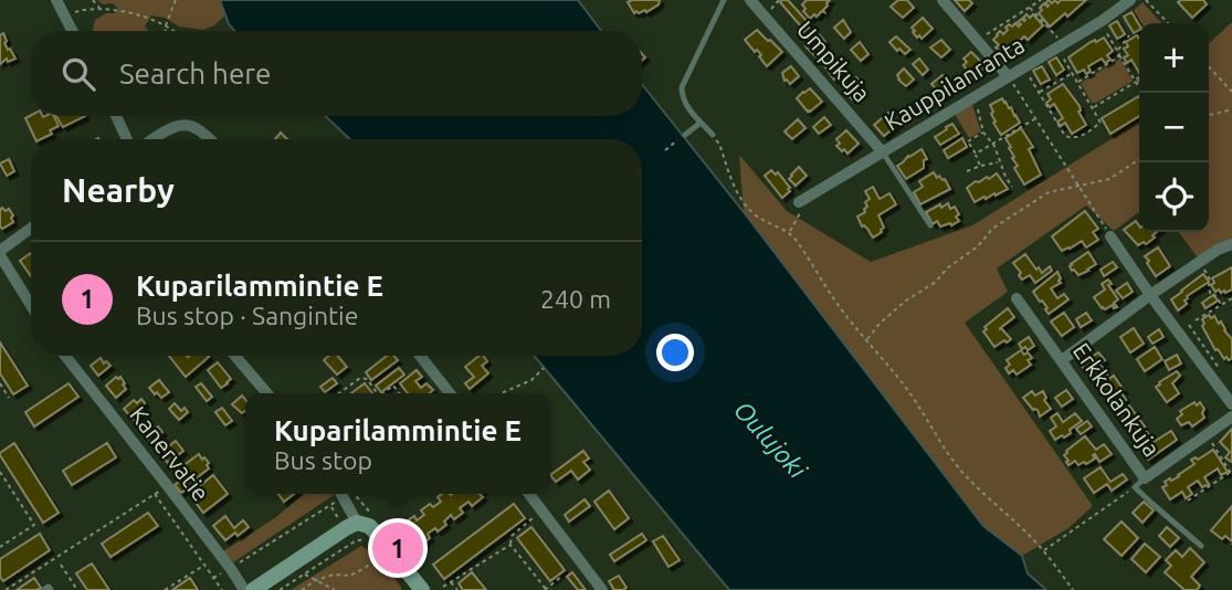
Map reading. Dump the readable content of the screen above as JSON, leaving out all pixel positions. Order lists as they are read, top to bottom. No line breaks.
{"streets":{"street":["Umpikuja","Kauppilanranta","Erkkolankuja","Kanervatie"]},"crossings":[["Umpikuja","Kauppilanranta"]],"water":["Oulujoki"],"page":{"map_buttons":["+","−"],"search":"Search here","heading":"Nearby","list":[{"mark":"1","name":"Kuparilammintie E","note":"Bus stop · Sangintie","value":"240 m"}],"popup":["Kuparilammintie E","Bus stop"],"pins":"1"}}
